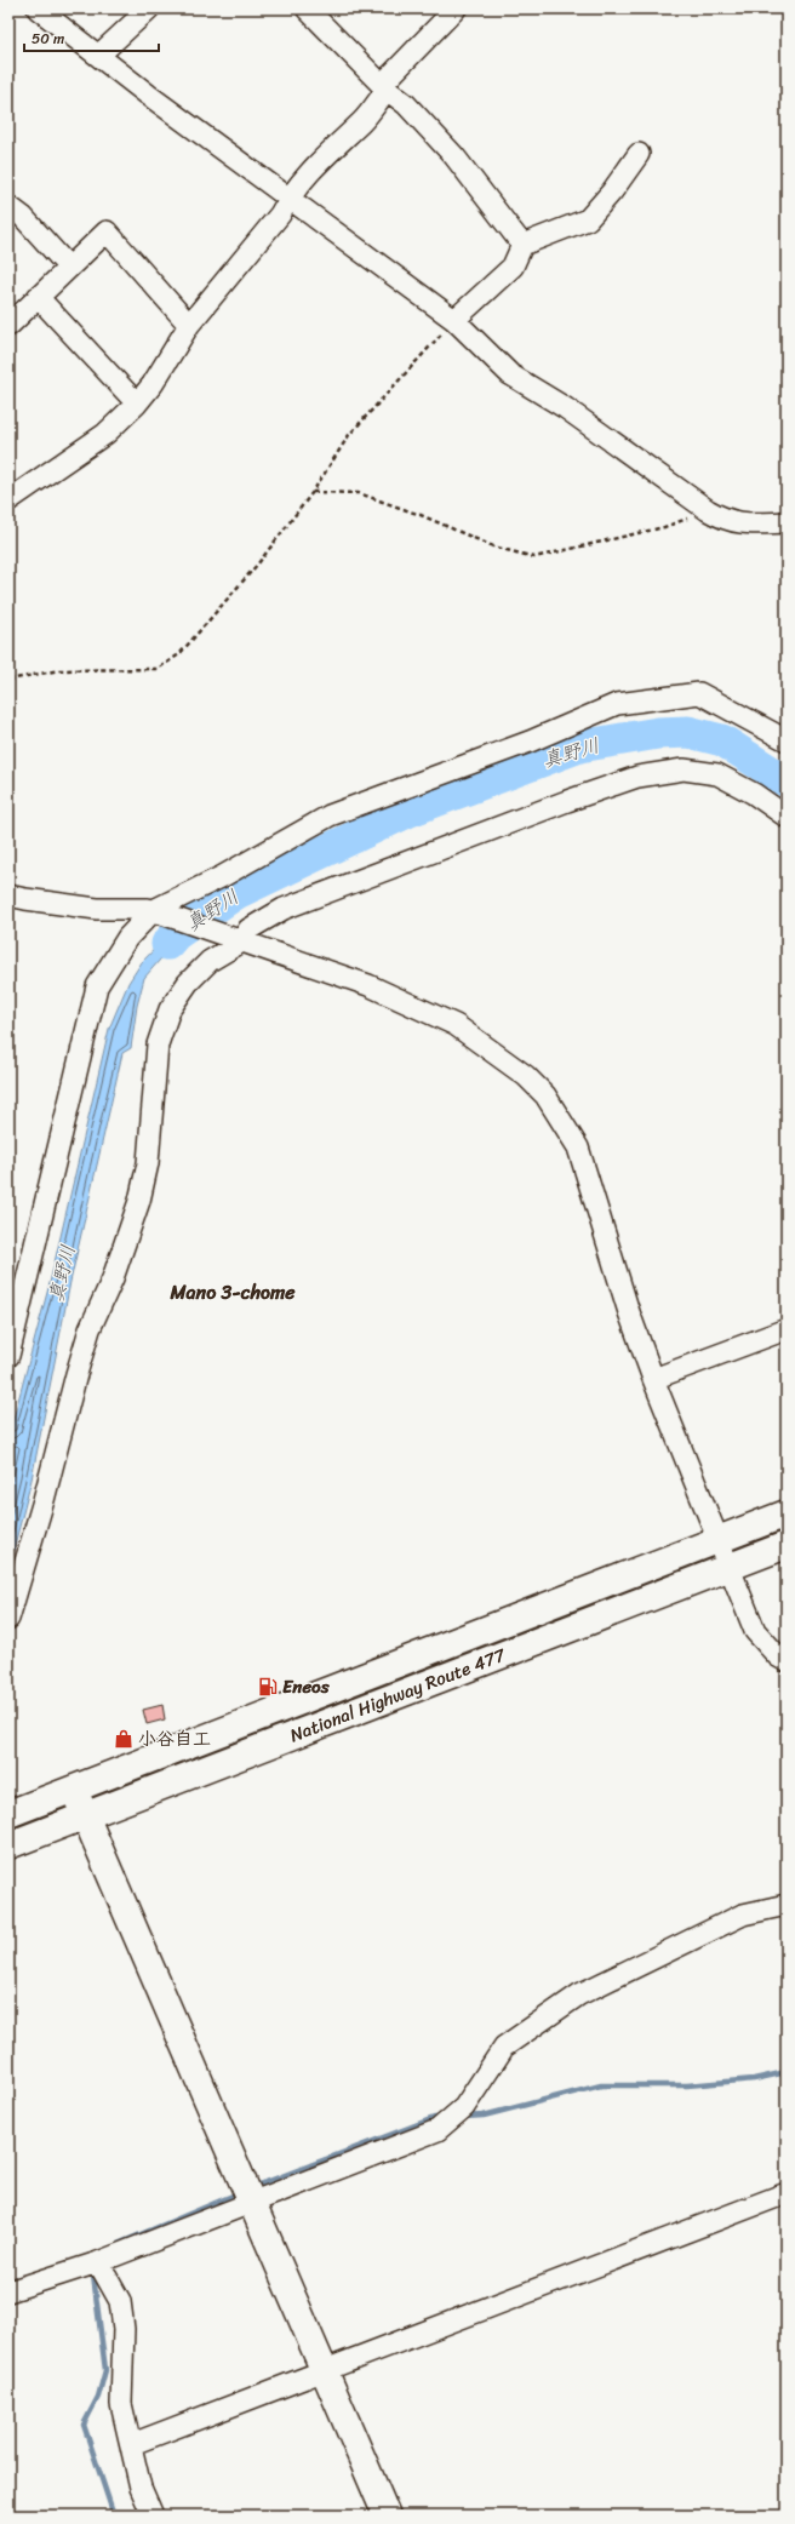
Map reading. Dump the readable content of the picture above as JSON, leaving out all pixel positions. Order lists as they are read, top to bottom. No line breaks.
{"streets":{"main road":["National Highway Route 477"]},"districts":["Mano 3-chome"],"water":["真野川"],"places":{"fuel station":["Eneos"],"shop":["小谷自工"]},"scale_bar":"50 m"}
